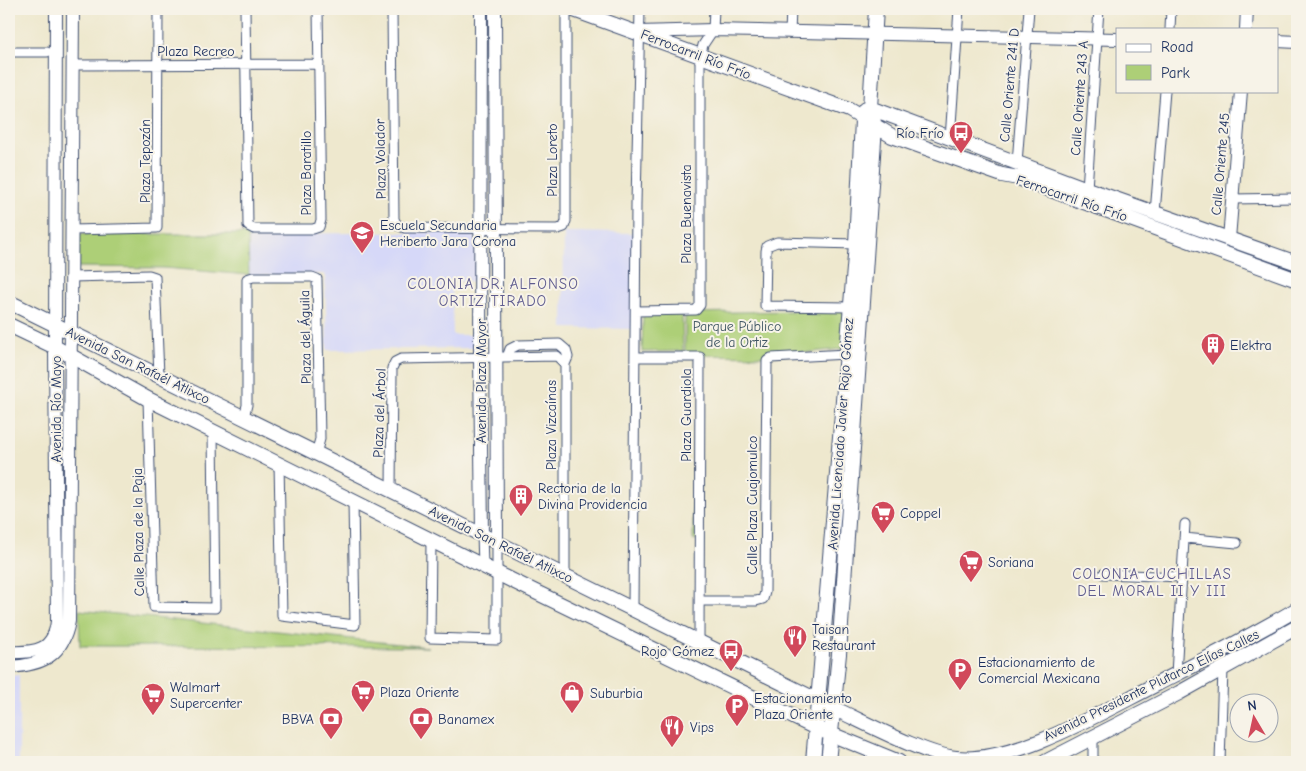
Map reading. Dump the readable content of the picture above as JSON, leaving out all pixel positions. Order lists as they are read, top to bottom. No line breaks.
{"streets":{"main road":["Ferrocarril Río Frío","Avenida San Rafaél Atlixco","Avenida Licenciado Javier Rojo Gómez","Avenida Presidente Plutarco Elías Calles"],"street":["Plaza Recreo","Calle Oriente 241 D","Calle Oriente 243 A","Plaza Volador","Plaza Loreto","Plaza Tepozán","Calle Oriente 245","Plaza Baratillo","Plaza Buenavista","Plaza del Águila","Avenida Plaza Mayor","Avenida Río Mayo","Plaza del Árbol","Plaza Guardiola","Plaza Vizcaínas","Calle Plaza Cuajomulco","Calle Plaza de la Paja"]},"crossings":[["Plaza Recreo","Plaza Tepozán"],["Plaza Recreo","Plaza Baratillo"],["Plaza Recreo","Avenida Río Mayo"],["Ferrocarril Río Frío","Calle Oriente 241 D"],["Ferrocarril Río Frío","Calle Oriente 243 A"],["Ferrocarril Río Frío","Calle Oriente 245"],["Ferrocarril Río Frío","Plaza Buenavista"],["Ferrocarril Río Frío","Avenida Licenciado Javier Rojo Gómez"],["Plaza Volador","Plaza Loreto"],["Plaza Volador","Avenida Plaza Mayor"],["Plaza Loreto","Avenida Plaza Mayor"],["Plaza Tepozán","Avenida Río Mayo"],["Plaza del Águila","Avenida San Rafaél Atlixco"],["Avenida San Rafaél Atlixco","Avenida Plaza Mayor"],["Avenida San Rafaél Atlixco","Avenida Río Mayo"],["Avenida San Rafaél Atlixco","Plaza del Árbol"],["Avenida San Rafaél Atlixco","Plaza Guardiola"],["Avenida San Rafaél Atlixco","Plaza Vizcaínas"],["Avenida San Rafaél Atlixco","Avenida Licenciado Javier Rojo Gómez"],["Avenida San Rafaél Atlixco","Calle Plaza de la Paja"],["Avenida San Rafaél Atlixco","Avenida Presidente Plutarco Elías Calles"],["Avenida Plaza Mayor","Plaza del Árbol"],["Avenida Plaza Mayor","Plaza Vizcaínas"],["Plaza del Árbol","Plaza Vizcaínas"],["Plaza Guardiola","Calle Plaza Cuajomulco"],["Avenida Licenciado Javier Rojo Gómez","Calle Plaza Cuajomulco"]],"districts":["COLONIA DR. ALFONSO ORTIZ TIRADO","COLONIA CUCHILLAS DEL MORAL II Y III"],"parks":["Parque Público de la Ortiz"],"places":{"bus stop":["Río Frío","Rojo Gómez"],"school or university":["Escuela Secundaria Heriberto Jara Corona"],"building":["Elektra","Rectoria de la Divina Providencia"],"supermarket":["Coppel","Soriana","Plaza Oriente","Walmart Supercenter"],"restaurant":["Taisan Restaurant","Vips"],"parking":["Estacionamiento de Comercial Mexicana","Estacionamiento Plaza Oriente"],"shop":["Suburbia"],"bank":["BBVA","Banamex"]},"legend":["Road","Park"],"north":"top"}
